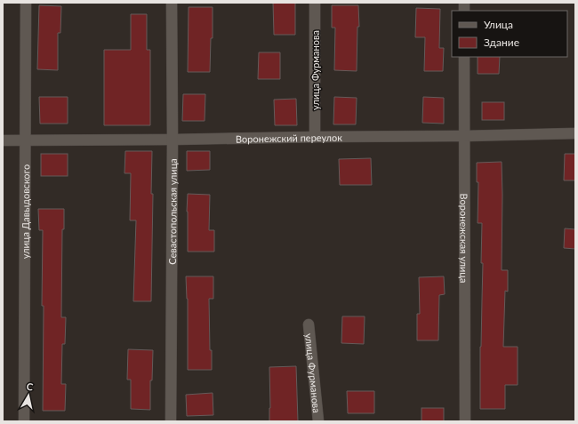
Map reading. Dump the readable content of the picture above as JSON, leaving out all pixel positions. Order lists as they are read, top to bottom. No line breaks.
{"streets":{"street":["улица Фурманова","Воронежский переулок","улица Давыдовского","Севастопольская улица","Воронежская улица"]},"crossings":[["улица Фурманова","Воронежский переулок"],["Воронежский переулок","улица Давыдовского"],["Воронежский переулок","Севастопольская улица"],["Воронежский переулок","Воронежская улица"]],"legend":["Улица","Здание"],"north":"top"}
